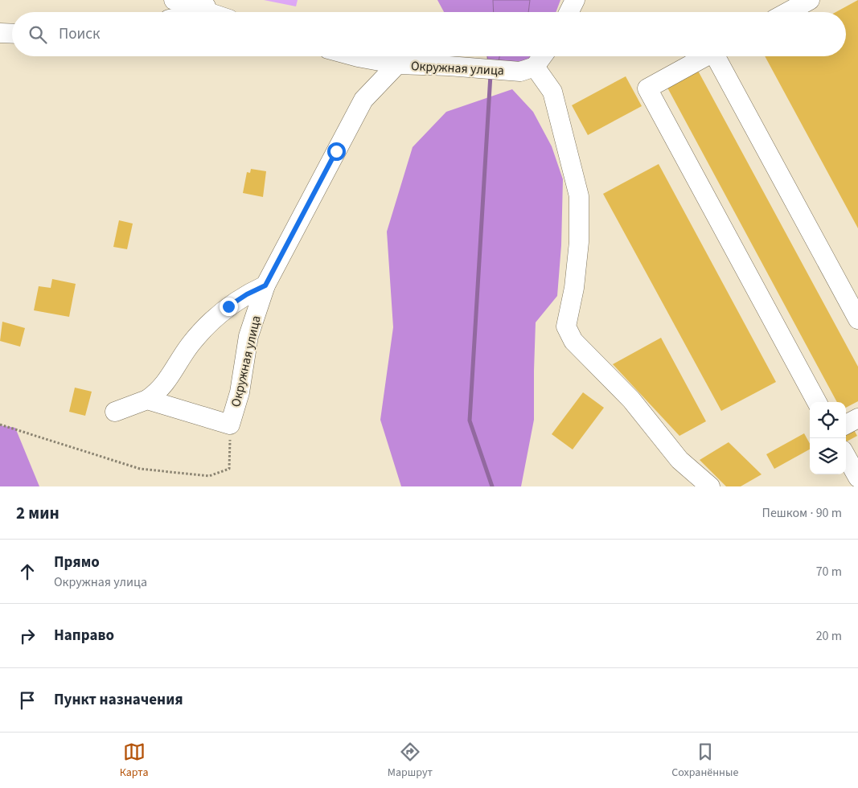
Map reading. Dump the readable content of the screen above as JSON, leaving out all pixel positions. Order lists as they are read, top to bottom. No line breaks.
{"streets":{"street":["Окружная улица"]},"page":{"search":"Поиск","heading":["2 мин","Пешком · 90 m"],"list":[["Прямо","Окружная улица","70 m"],["Направо","20 m"],"Пункт назначения"],"nav":["Карта","Маршрут","Сохранённые"]}}
